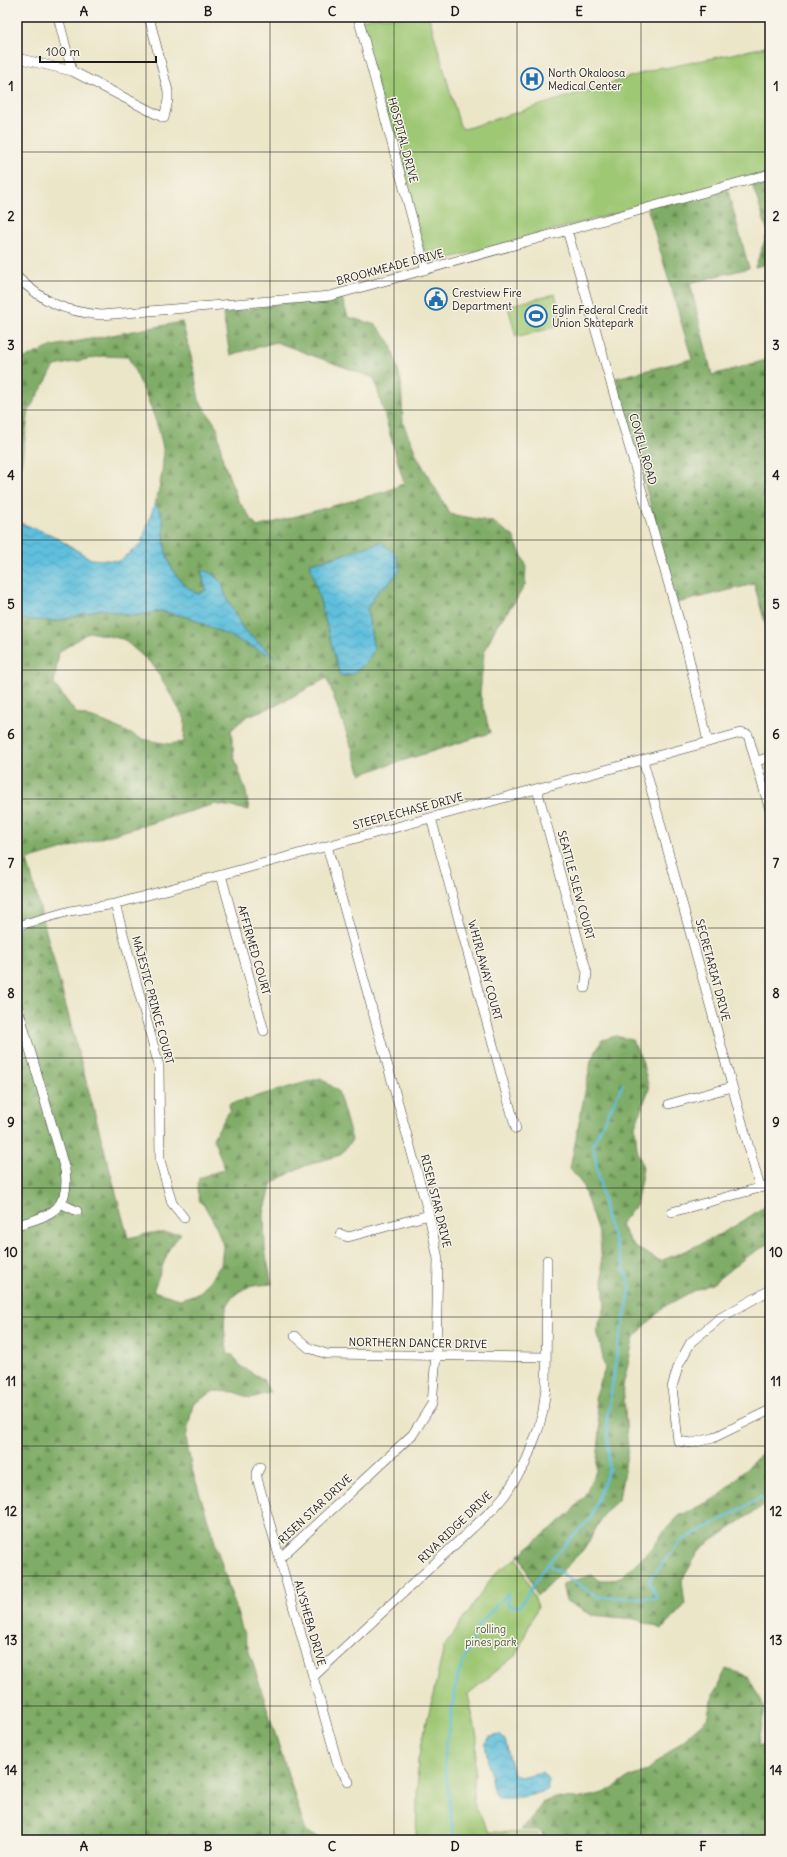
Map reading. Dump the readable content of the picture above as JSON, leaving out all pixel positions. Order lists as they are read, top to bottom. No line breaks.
{"streets":{"street":["HOSPITAL DRIVE","BROOKMEADE DRIVE","COVELL ROAD","STEEPLECHASE DRIVE","SEATTLE SLEW COURT","AFFIRMED COURT","WHIRLAWAY COURT","SECRETARIAT DRIVE","MAJESTIC PRINCE COURT","RISEN STAR DRIVE","NORTHERN DANCER DRIVE","RIVA RIDGE DRIVE","ALYSHEBA DRIVE"]},"crossings":[["HOSPITAL DRIVE","BROOKMEADE DRIVE"],["BROOKMEADE DRIVE","COVELL ROAD"],["COVELL ROAD","STEEPLECHASE DRIVE"],["STEEPLECHASE DRIVE","SEATTLE SLEW COURT"],["STEEPLECHASE DRIVE","AFFIRMED COURT"],["STEEPLECHASE DRIVE","WHIRLAWAY COURT"],["STEEPLECHASE DRIVE","SECRETARIAT DRIVE"],["STEEPLECHASE DRIVE","MAJESTIC PRINCE COURT"],["STEEPLECHASE DRIVE","RISEN STAR DRIVE"],["RISEN STAR DRIVE","NORTHERN DANCER DRIVE"],["RISEN STAR DRIVE","ALYSHEBA DRIVE"],["NORTHERN DANCER DRIVE","RIVA RIDGE DRIVE"],["RIVA RIDGE DRIVE","ALYSHEBA DRIVE"]],"parks":["rolling pines park"],"places":{"hospital":["North Okaloosa Medical Center"],"public building":["Crestview Fire Department"],"sports":["Eglin Federal Credit Union Skatepark"]},"scale_bar":"100 m","grid":{"columns":["A","B","C","D","E","F"],"rows":["1","2","3","4","5","6","7","8","9","10","11","12","13","14"]}}
